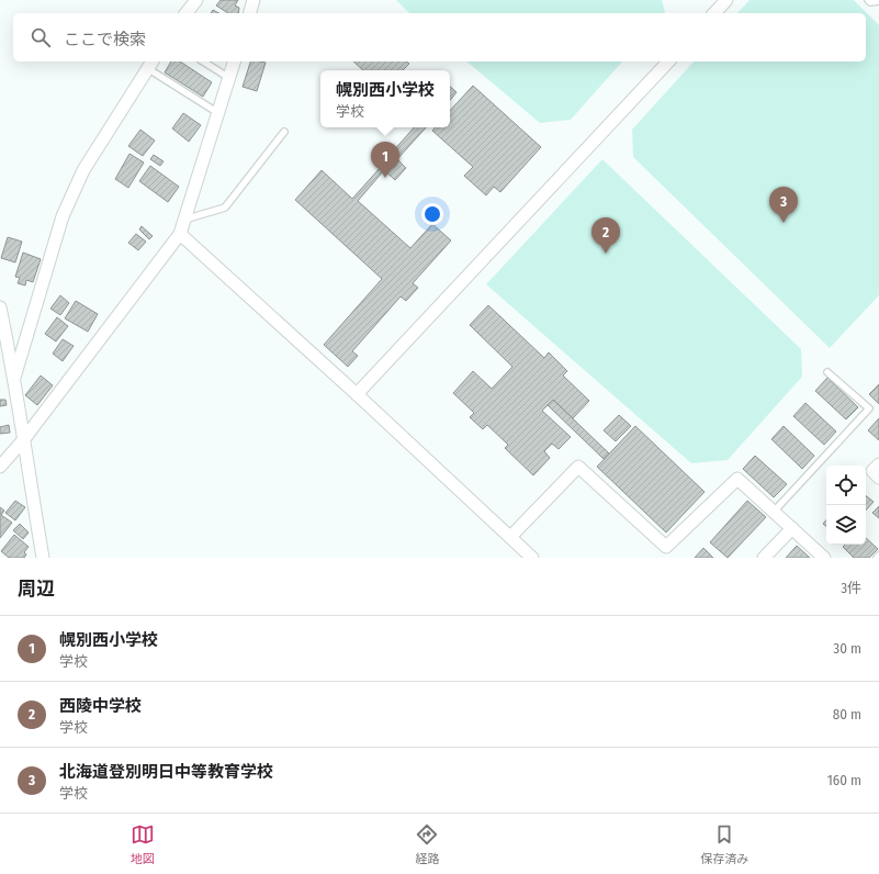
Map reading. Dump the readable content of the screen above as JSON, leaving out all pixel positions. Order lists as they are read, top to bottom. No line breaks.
{"page":{"search":"ここで検索","popup":["幌別西小学校","学校"],"pins":["1","3","2"],"heading":["周辺","3件"],"list":[{"mark":"1","name":"幌別西小学校","note":"学校","value":"30 m"},{"mark":"2","name":"西陵中学校","note":"学校","value":"80 m"},{"mark":"3","name":"北海道登別明日中等教育学校","note":"学校","value":"160 m"}],"nav":["地図","経路","保存済み"]}}
